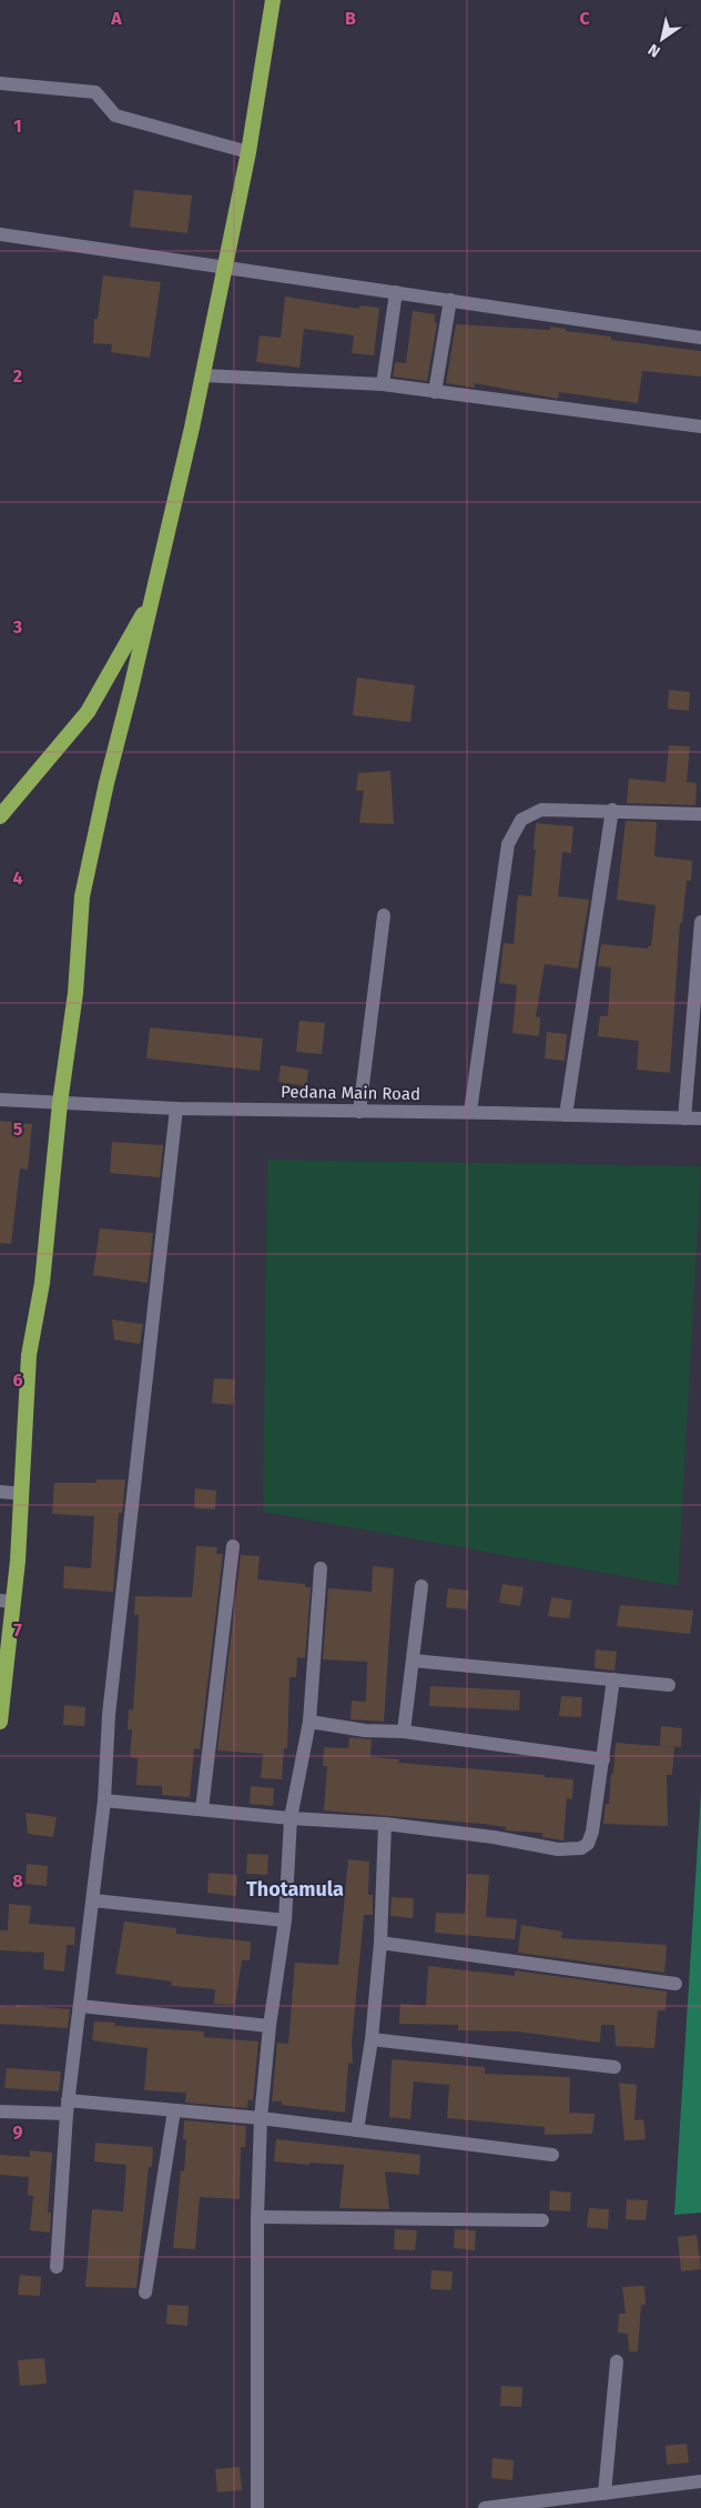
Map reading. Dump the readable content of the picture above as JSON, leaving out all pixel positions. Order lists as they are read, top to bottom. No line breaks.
{"streets":{"street":["Pedana Main Road"]},"districts":["Thotamula"],"north":"bottom left","grid":{"columns":["A","B","C"],"rows":["1","2","3","4","5","6","7","8","9"]}}
